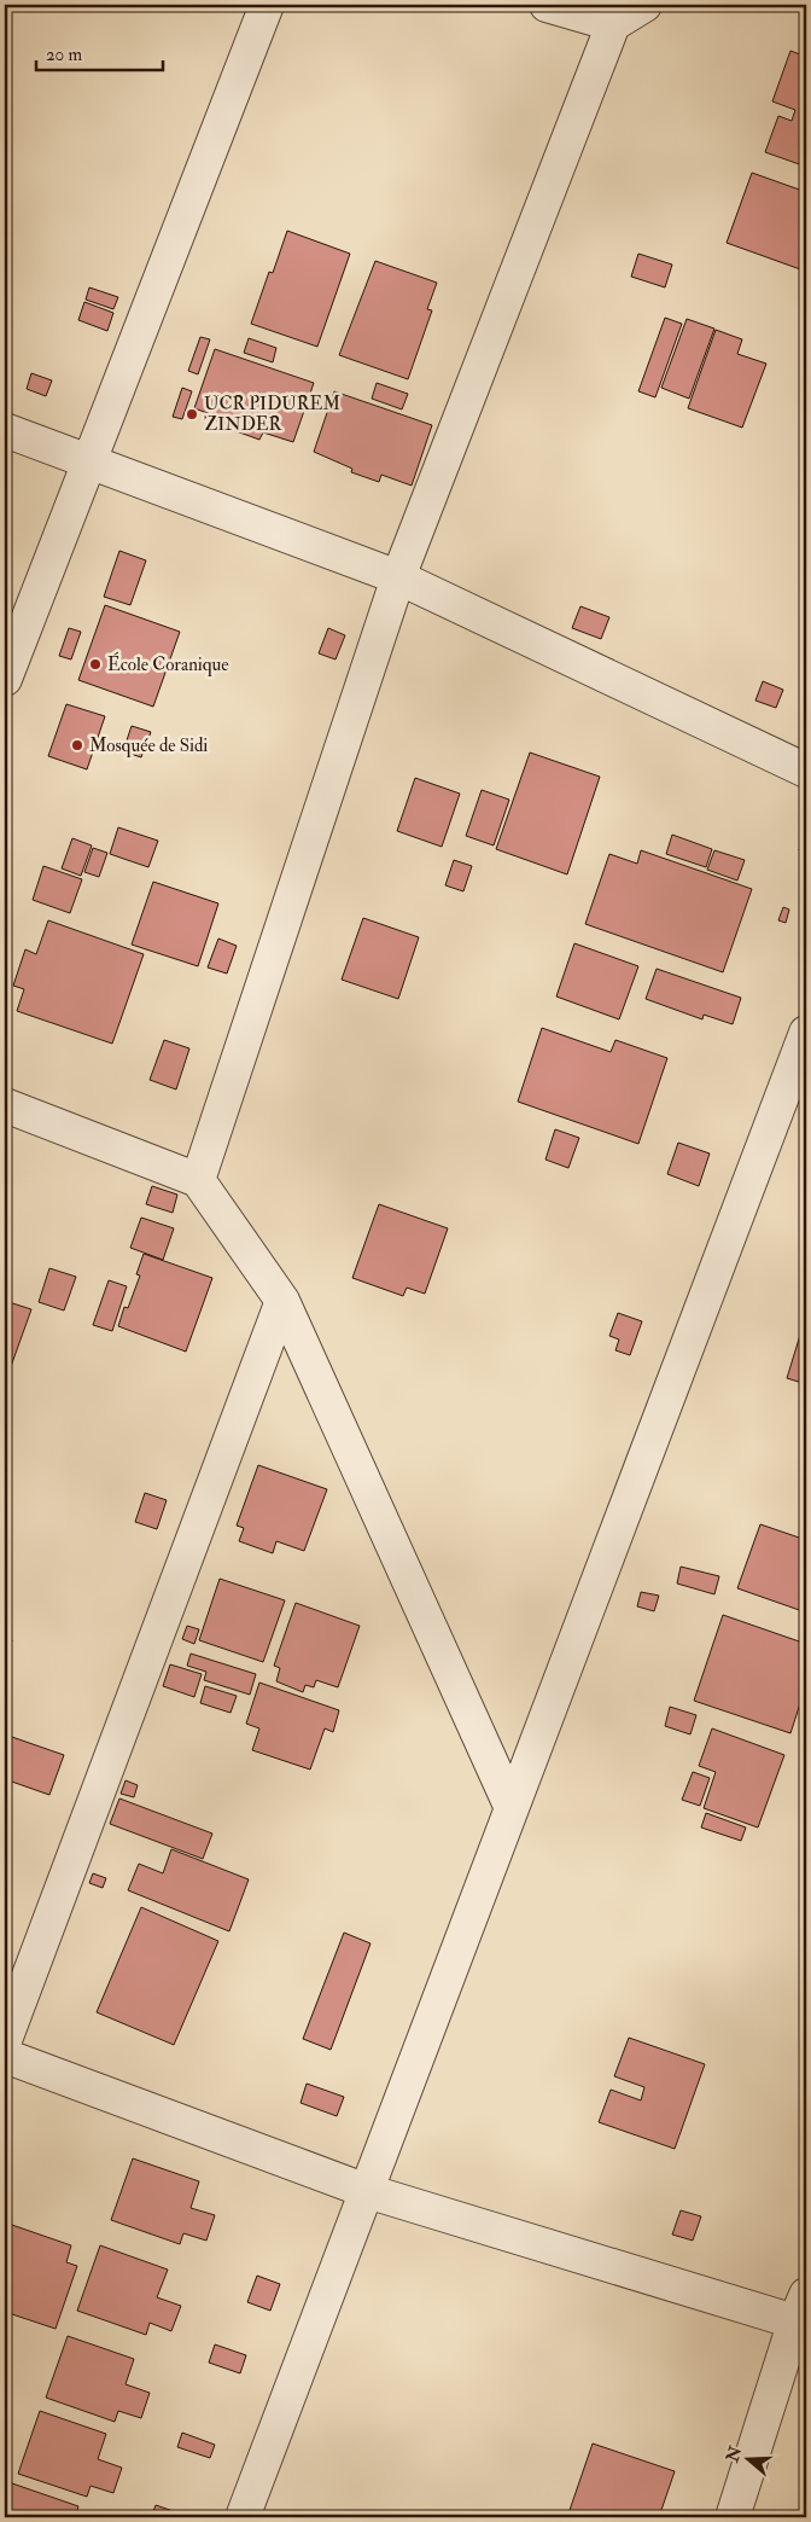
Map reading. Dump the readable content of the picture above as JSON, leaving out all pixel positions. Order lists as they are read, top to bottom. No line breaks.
{"places":["UCR PIDUREM ZINDER","École Coranique","Mosquée de Sidi"],"scale_bar":"20 m","north":"left"}
